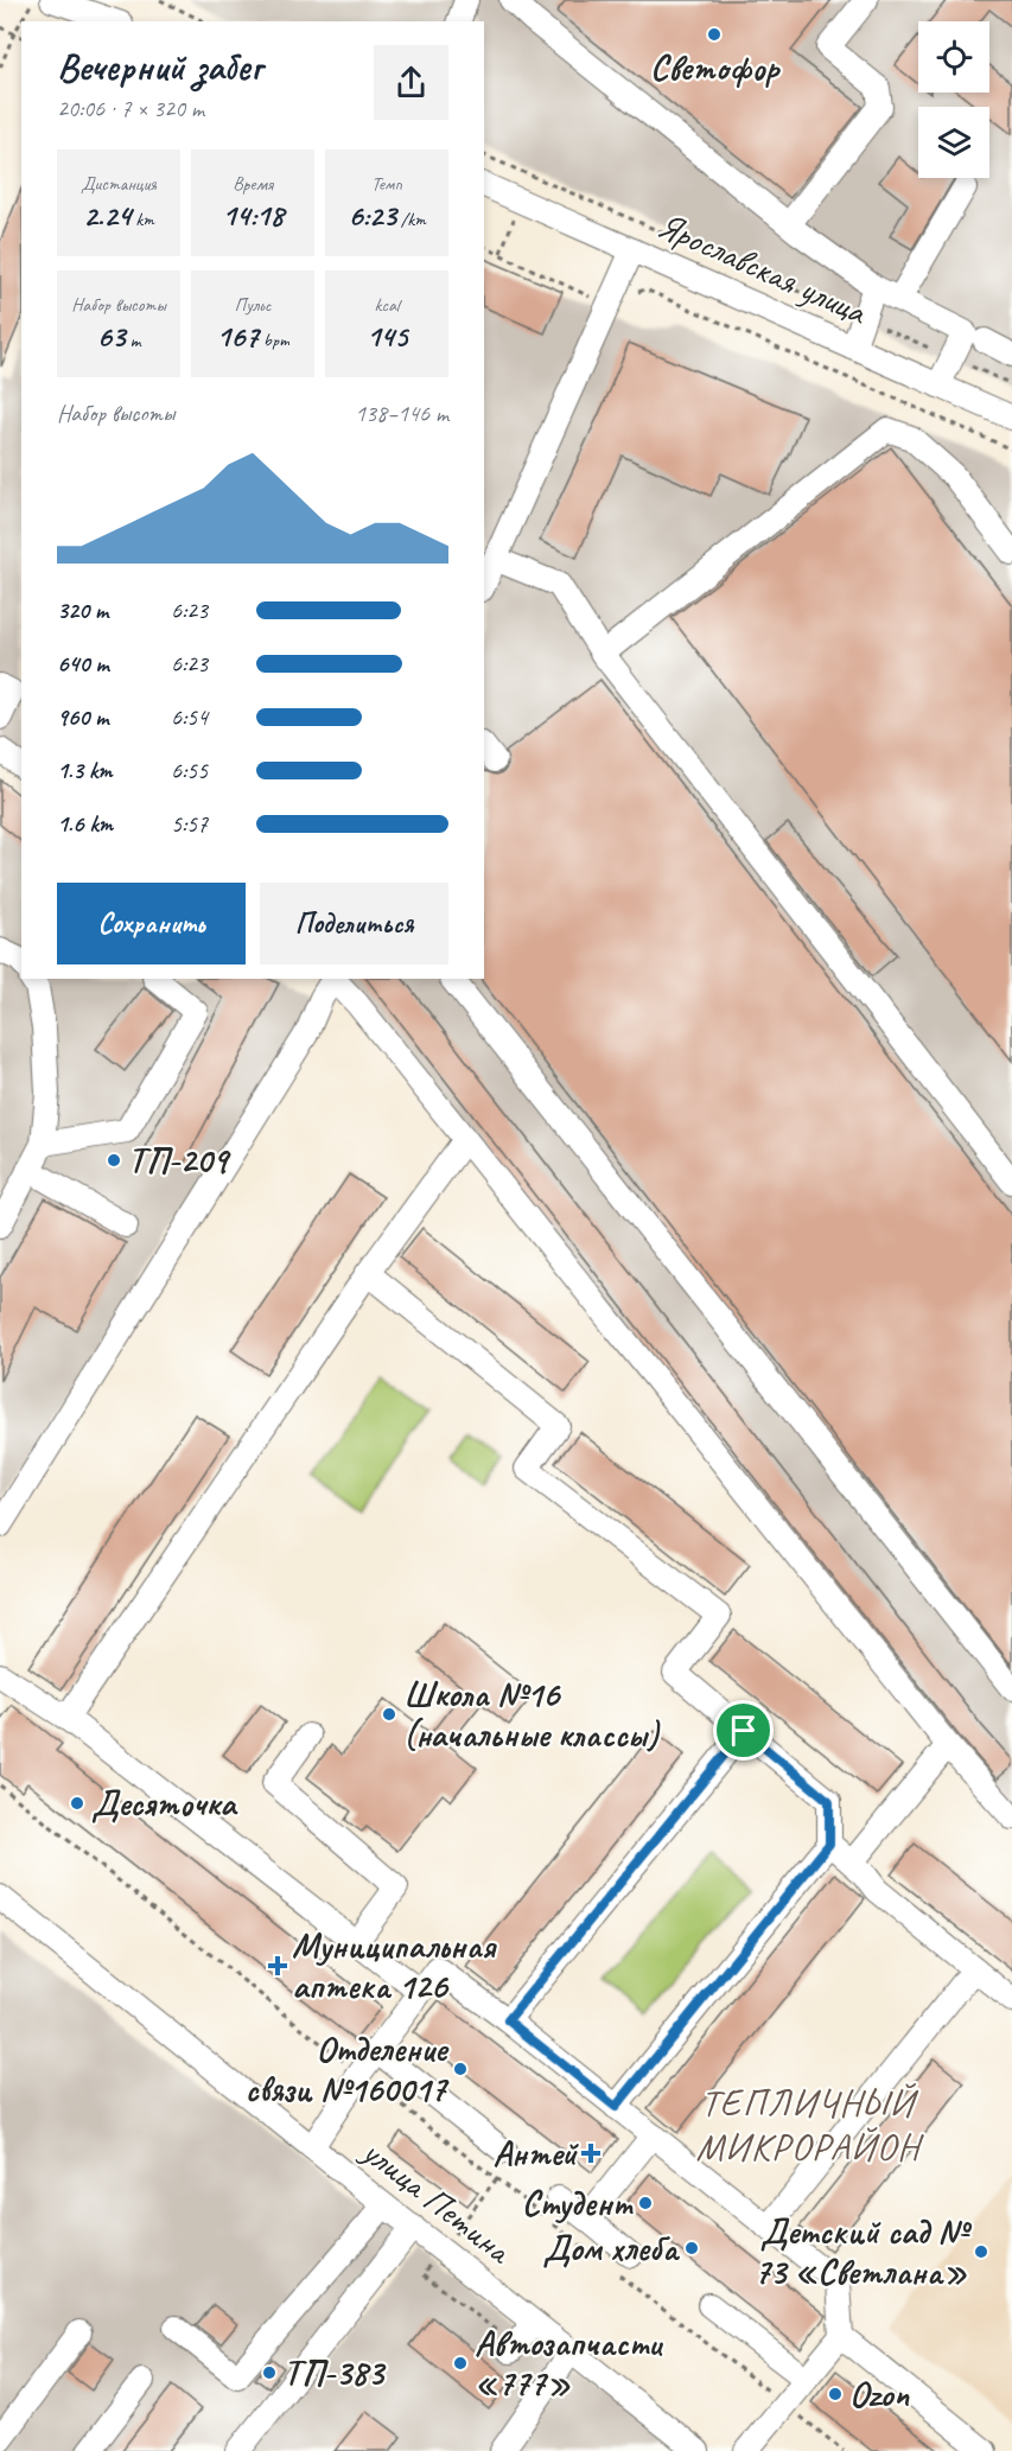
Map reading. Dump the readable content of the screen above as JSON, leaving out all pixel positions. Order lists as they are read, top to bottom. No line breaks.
{"streets":{"street":["Ярославская улица","улица Петина"]},"districts":["ТЕПЛИЧНЫЙ МИКРОРАЙОН"],"places":{"other":["Светофор","ТП-209","Школа №16 (начальные классы)","Десяточка","Отделение связи №160017","Студент","Дом хлеба","Детский сад № 73 «Светлана»","Автозапчасти «777»","ТП-383","Ozon"],"health":["Муниципальная аптека 126","Антей"]},"page":{"heading":["Вечерний забег","20:06 · 7 × 320 m"],"stats":[["Дистанция","2.24 km"],["Время","14:18"],["Темп","6:23 /km"],["Набор высоты","63 m"],["Пульс","167 bpm"],["kcal","145"]],"chart":["Набор высоты","138–146 m"],"list":[{"name":"320 m","note":"6:23"},{"name":"640 m","note":"6:23"},{"name":"960 m","note":"6:54"},{"name":"1.3 km","note":"6:55"},{"name":"1.6 km","note":"5:57"}],"buttons":["Сохранить","Поделиться"]}}
